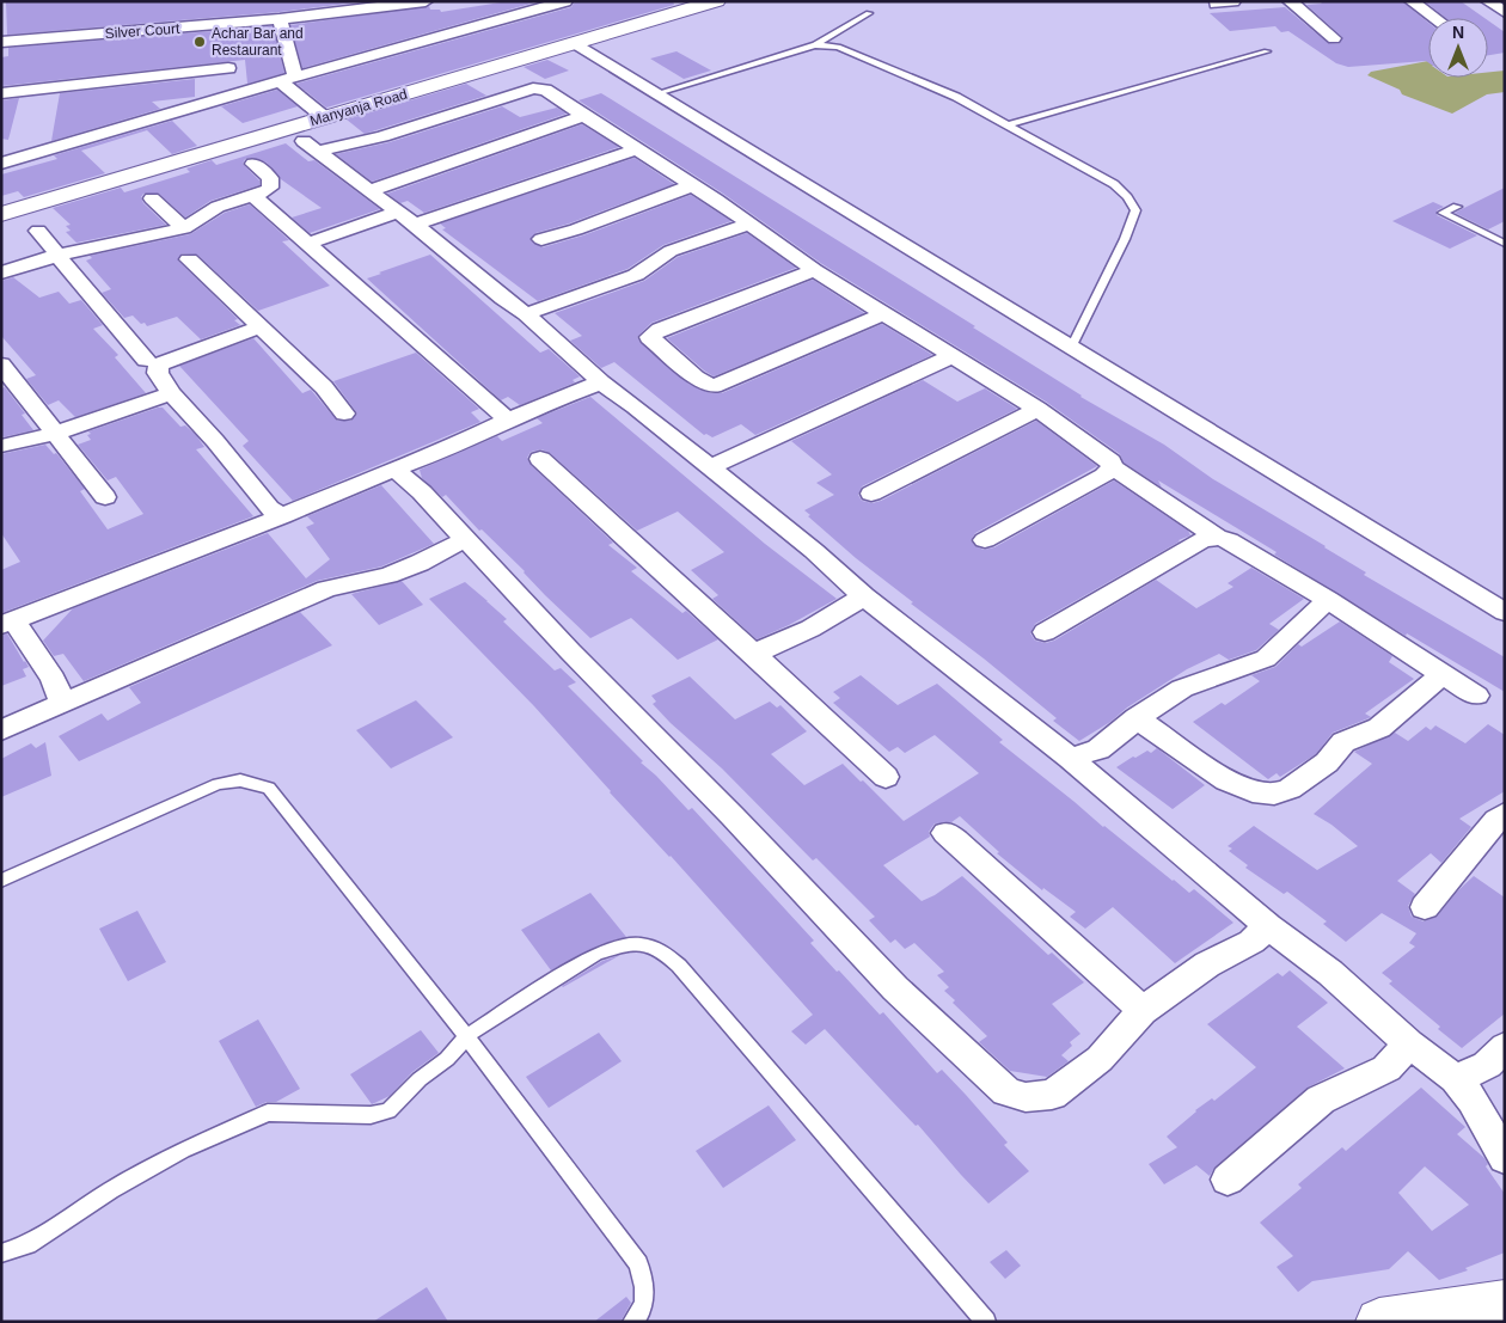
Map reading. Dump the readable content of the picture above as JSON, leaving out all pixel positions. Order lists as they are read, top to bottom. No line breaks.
{"streets":{"main road":["Manyanja Road"],"street":["Silver Court"]},"places":["Achar Bar and Restaurant"],"north":"top"}
